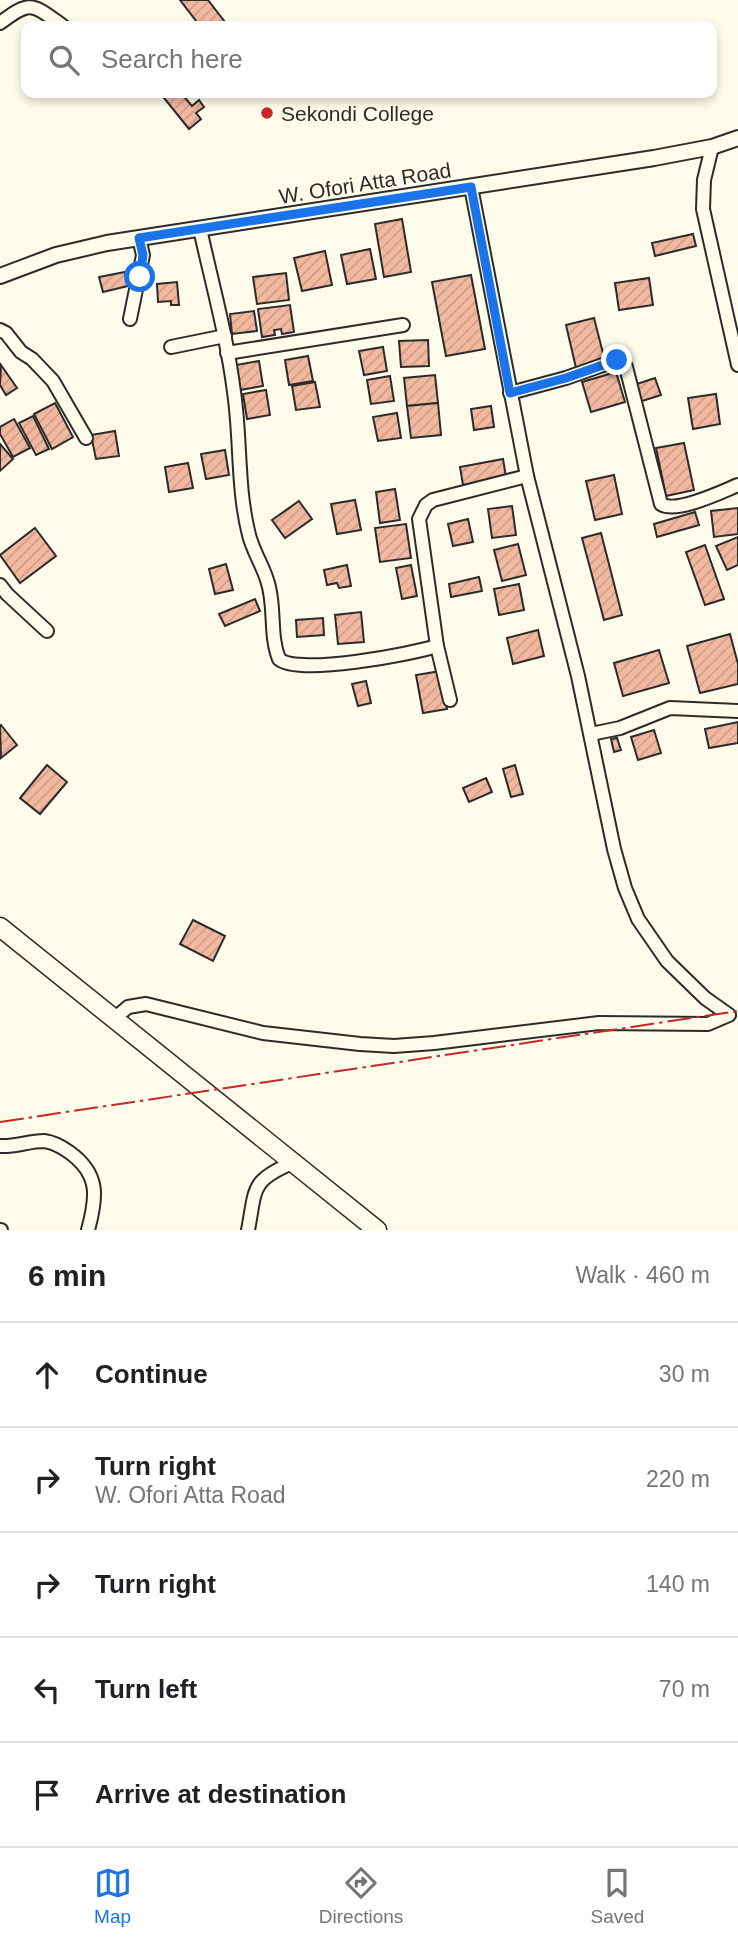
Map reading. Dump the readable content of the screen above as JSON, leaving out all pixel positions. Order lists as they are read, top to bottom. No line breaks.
{"streets":{"main road":["W. Ofori Atta Road"]},"places":["Sekondi College"],"page":{"search":"Search here","heading":["6 min","Walk · 460 m"],"list":[["Continue","30 m"],["Turn right","W. Ofori Atta Road","220 m"],["Turn right","140 m"],["Turn left","70 m"],"Arrive at destination"],"nav":["Map","Directions","Saved"]}}
